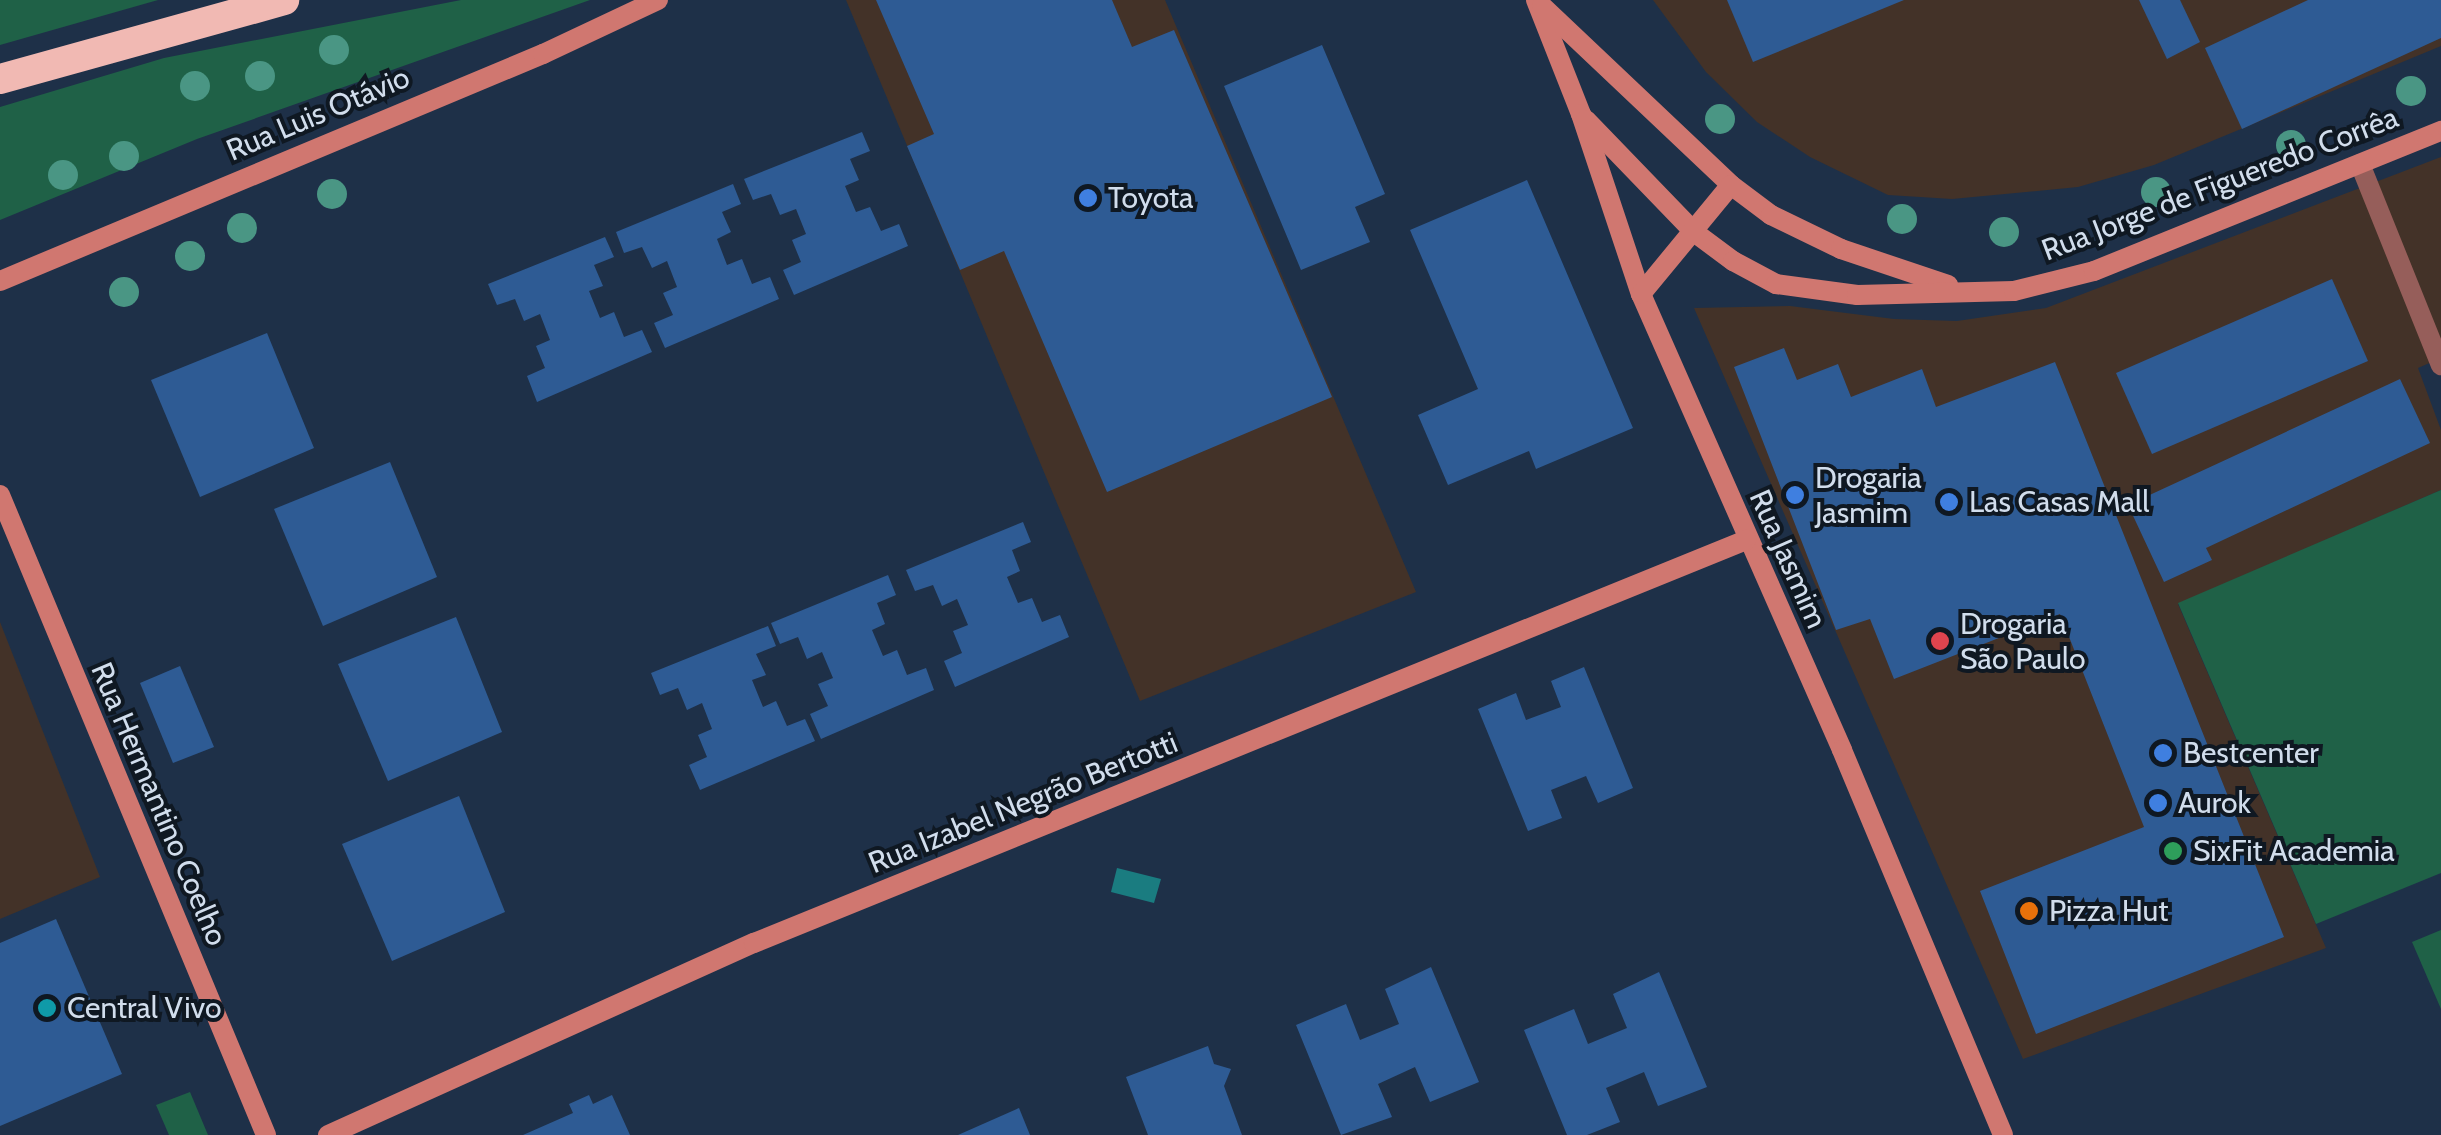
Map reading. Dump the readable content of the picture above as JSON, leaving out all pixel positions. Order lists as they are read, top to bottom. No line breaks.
{"streets":{"main road":["Rua Luis Otávio","Rua Jorge de Figueredo Corrêa","Rua Jasmim","Rua Izabel Negrão Bertotti","Rua Hermantino Coelho"]},"crossings":[["Rua Jorge de Figueredo Corrêa","Rua Jasmim"],["Rua Jasmim","Rua Izabel Negrão Bertotti"]],"places":["Toyota","Drogaria Jasmim","Las Casas Mall","Drogaria São Paulo","Bestcenter","Aurok","SixFit Academia","Pizza Hut","Central Vivo"]}
